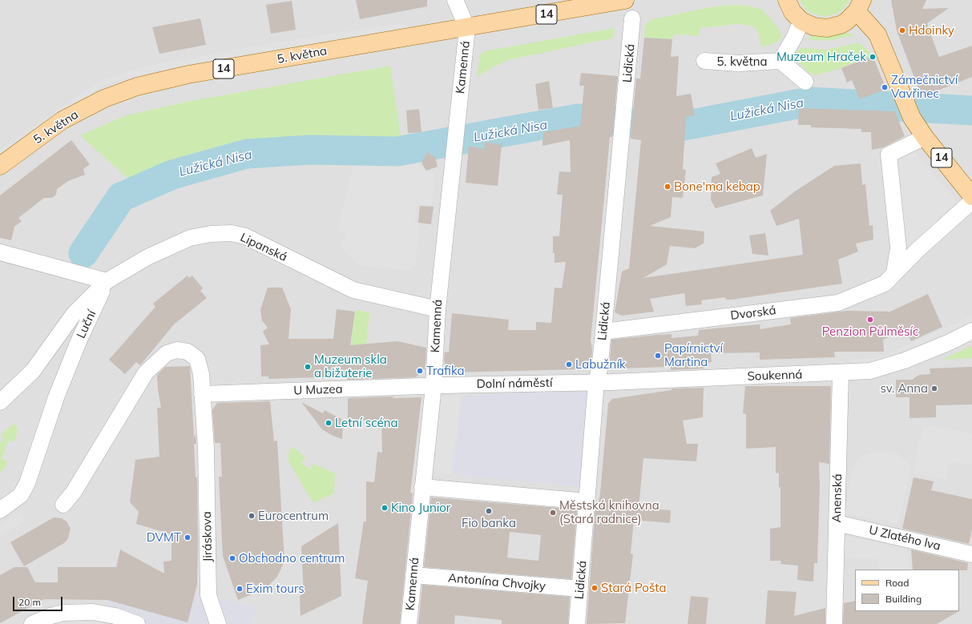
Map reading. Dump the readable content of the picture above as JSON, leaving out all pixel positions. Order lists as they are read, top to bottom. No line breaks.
{"streets":{"main road":["14","5. května"],"street":["Lidická","Kamenná","Lipanská","Dvorská","Luční","Soukenná","Dolní náměstí","U Muzea","Anenská","Jiráskova","U Zlatého lva","Antonína Chvojky"]},"crossings":[["5. května","Kamenná"],["Lidická","Dvorská"],["Lidická","Soukenná"],["Lidická","Dolní náměstí"],["Lidická","Antonína Chvojky"],["Kamenná","Lipanská"],["Kamenná","Dolní náměstí"],["Kamenná","U Muzea"],["Kamenná","Antonína Chvojky"],["Lipanská","Luční"],["Soukenná","Dolní náměstí"],["Soukenná","Anenská"],["Dolní náměstí","U Muzea"],["U Muzea","Jiráskova"],["Anenská","U Zlatého lva"]],"water":["Lužická Nisa"],"places":["Hdoinky","Muzeum Hraček","Zámečnictví Vavřinec","Bone'ma kebap","Penzion Půlměsíc","Papírnictví Martina","Labužník","Muzeum skla a bižuterie","Trafika","sv. Anna","Letní scéna","Kino Junior","Fio banka","Městská knihovna (Stará radnice)","Eurocentrum","DVMT","Obchodno centrum","Stará Pošta","Exim tours"],"legend":["Road","Building"],"scale_bar":"20 m"}
